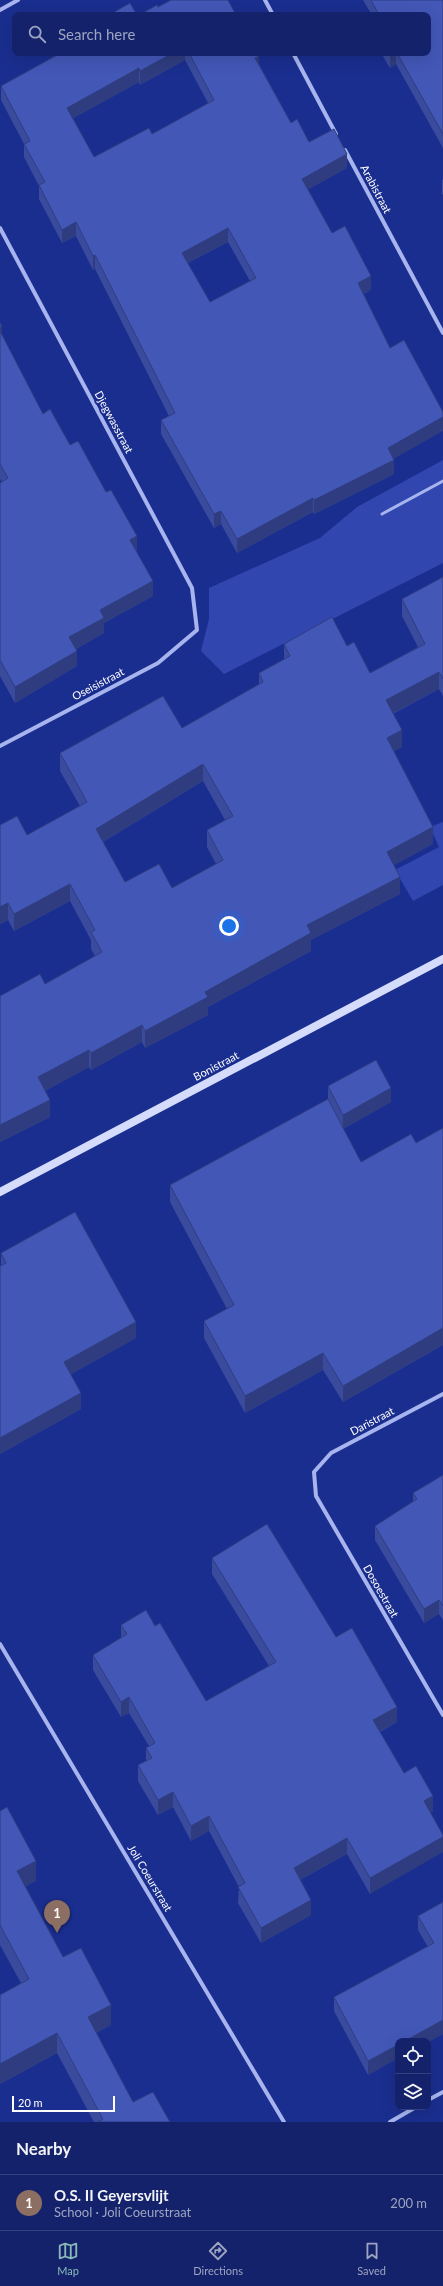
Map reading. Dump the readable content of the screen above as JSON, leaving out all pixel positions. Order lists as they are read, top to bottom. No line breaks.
{"streets":{"street":["Arabistraat","Djegwasstraat","Oseisistraat","Bonistraat","Daristraat","Dosoestraat","Joli Coeurstraat"]},"crossings":[["Djegwasstraat","Oseisistraat"],["Daristraat","Dosoestraat"]],"scale_bar":"20 m","page":{"search":"Search here","pins":"1","scale":"20 m","heading":"Nearby","list":[{"mark":"1","name":"O.S. II Geyersvlijt","note":"School · Joli Coeurstraat","value":"200 m"}],"nav":["Map","Directions","Saved"]}}
